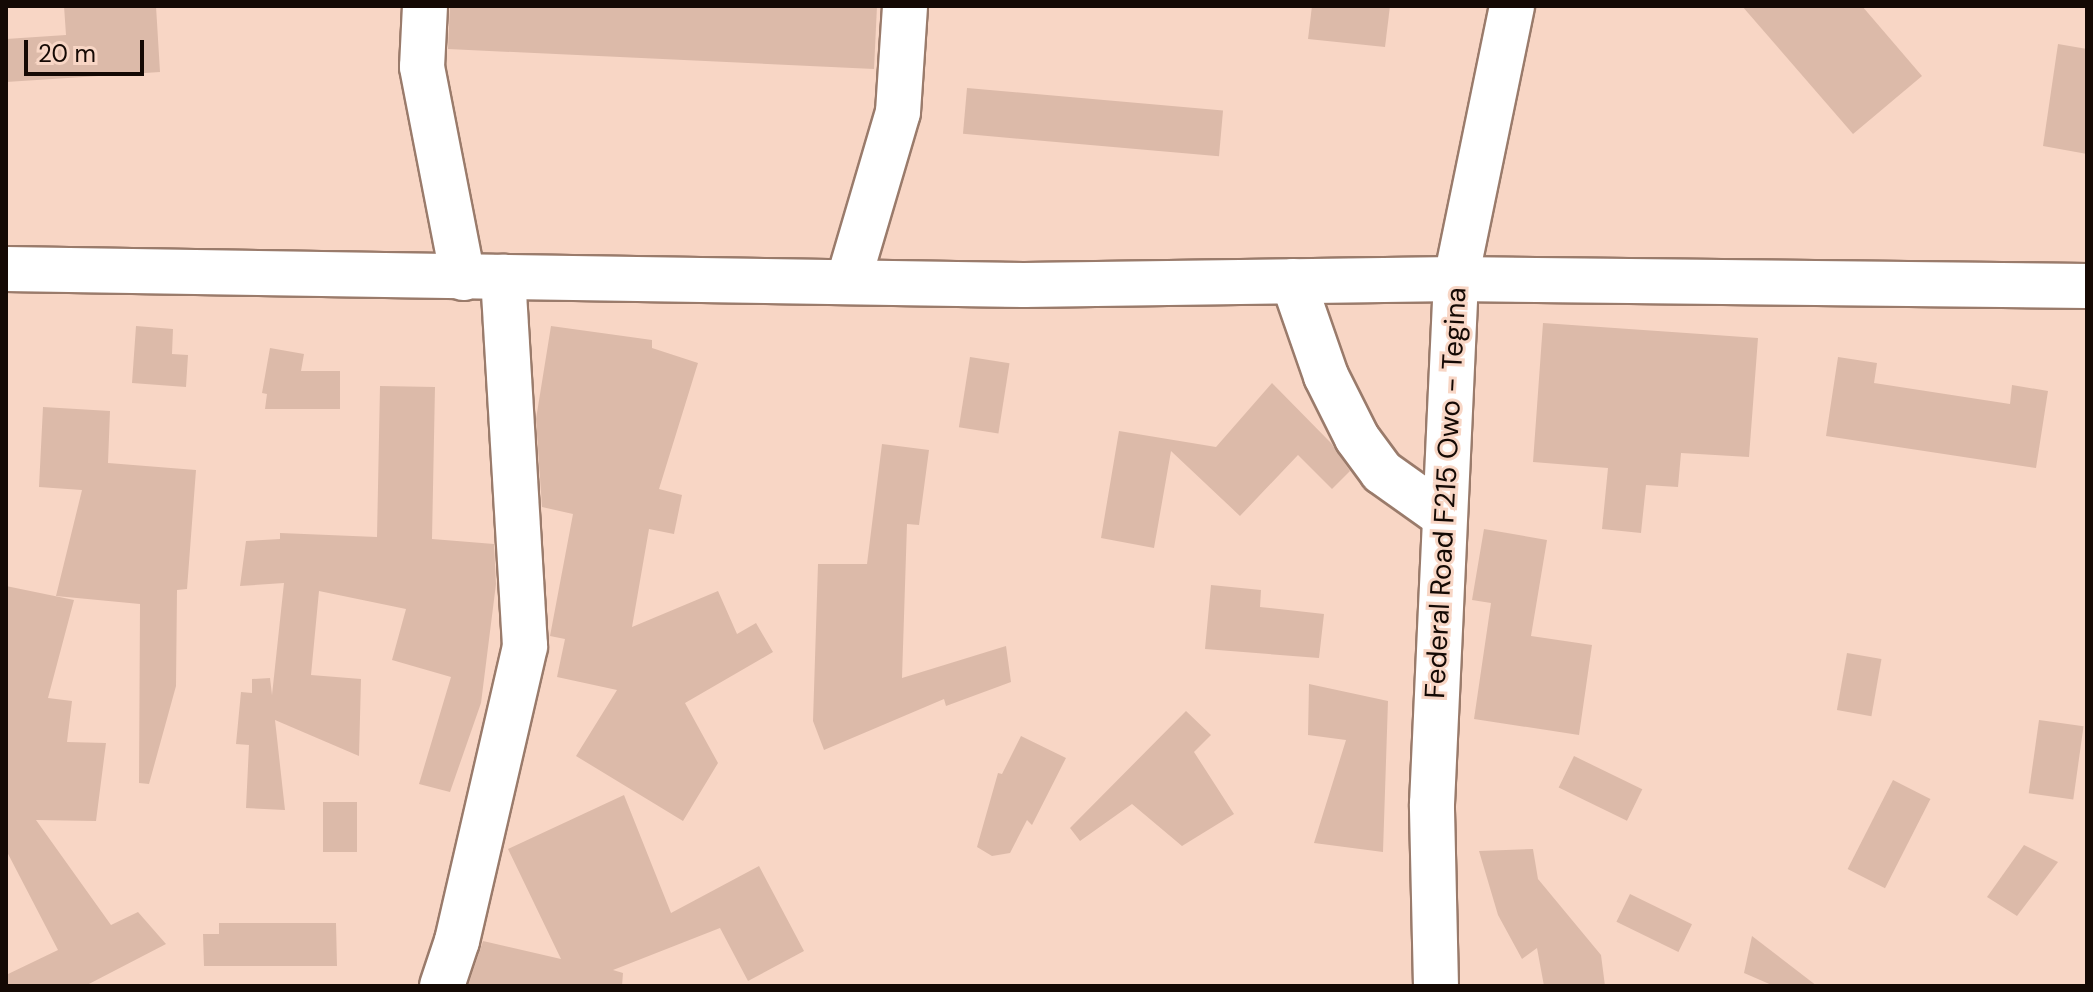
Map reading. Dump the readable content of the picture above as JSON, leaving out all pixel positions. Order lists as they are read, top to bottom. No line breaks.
{"streets":{"main road":["Federal Road F215 Owo - Tegina"]},"scale_bar":"20 m"}
